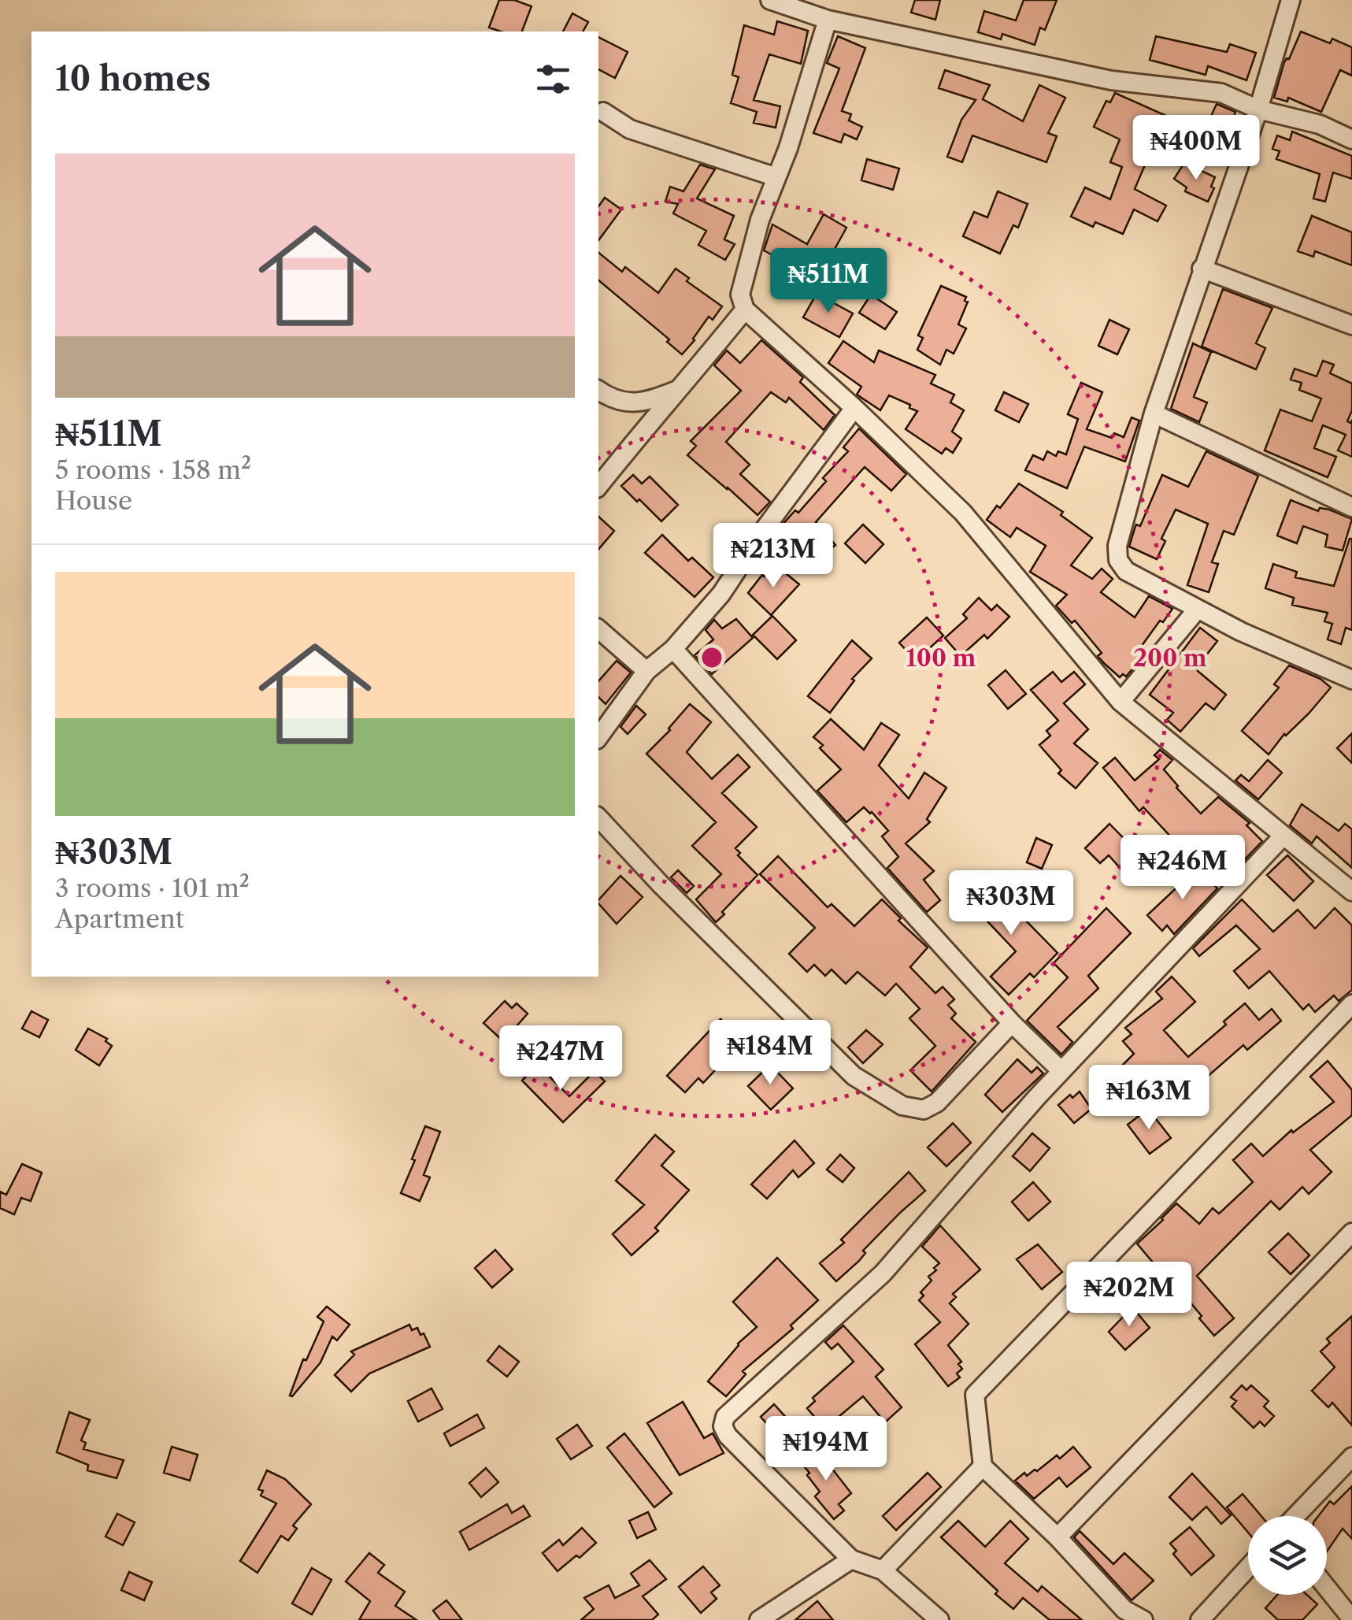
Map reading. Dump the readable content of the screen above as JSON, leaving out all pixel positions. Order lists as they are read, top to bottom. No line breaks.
{"page":{"heading":"10 homes","price":["₦400M","₦511M","₦213M","₦246M","₦303M","₦184M","₦247M","₦163M","₦202M","₦194M"],"list":[{"name":"₦511M","note":"5 rooms · 158 m² · House"},{"name":"₦303M","note":"3 rooms · 101 m² · Apartment"}]},"rings":["100 m","200 m"]}
